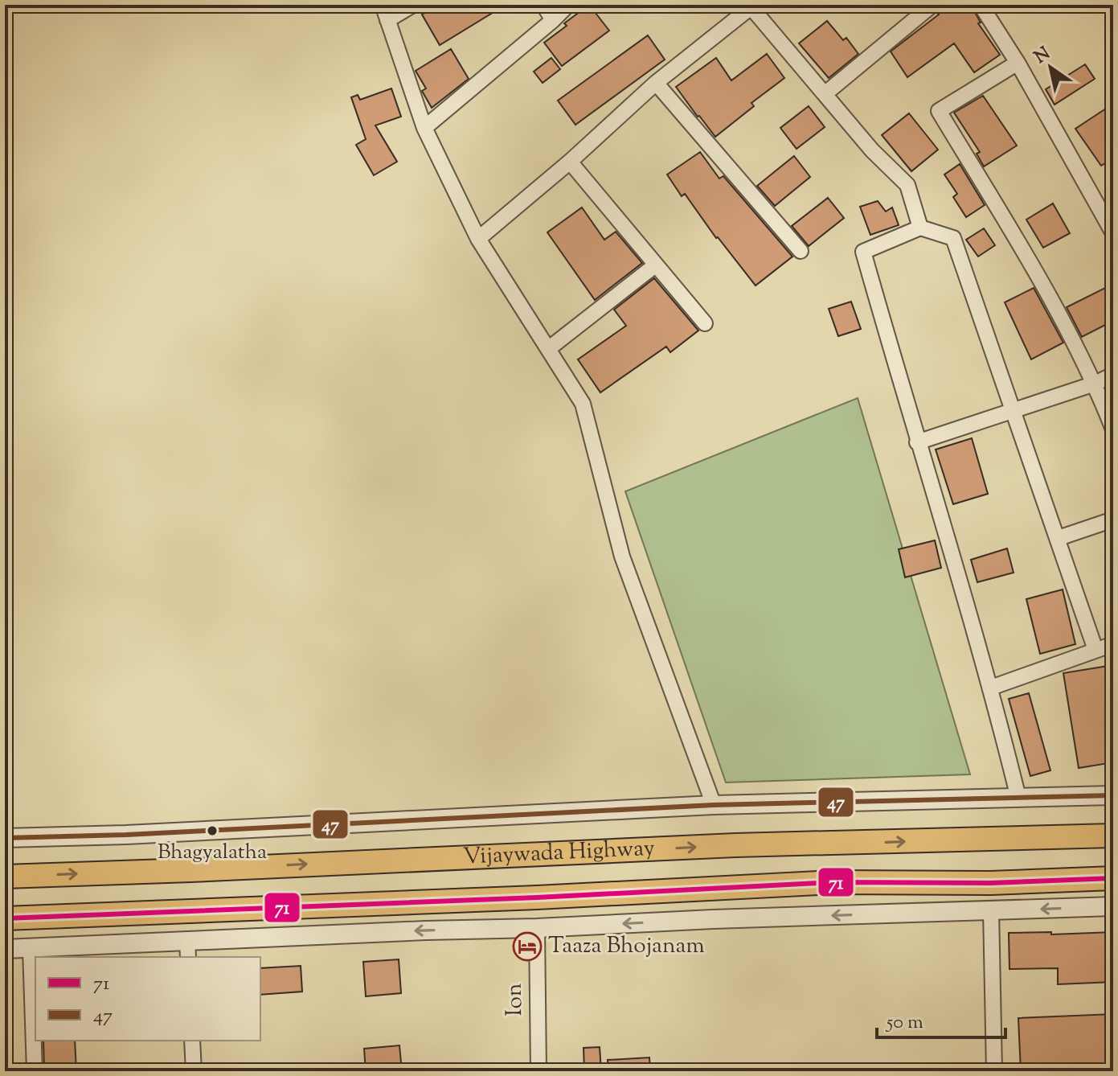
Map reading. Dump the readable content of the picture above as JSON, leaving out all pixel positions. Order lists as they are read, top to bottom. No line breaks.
{"streets":{"highway":["Vijaywada Highway"],"street":["Ion"]},"places":{"other":["Bhagyalatha"],"hotel":["Taaza Bhojanam"]},"lines":["transit line 47","transit line 71"],"legend":["71","47"],"scale_bar":"50 m","north":"top left"}
